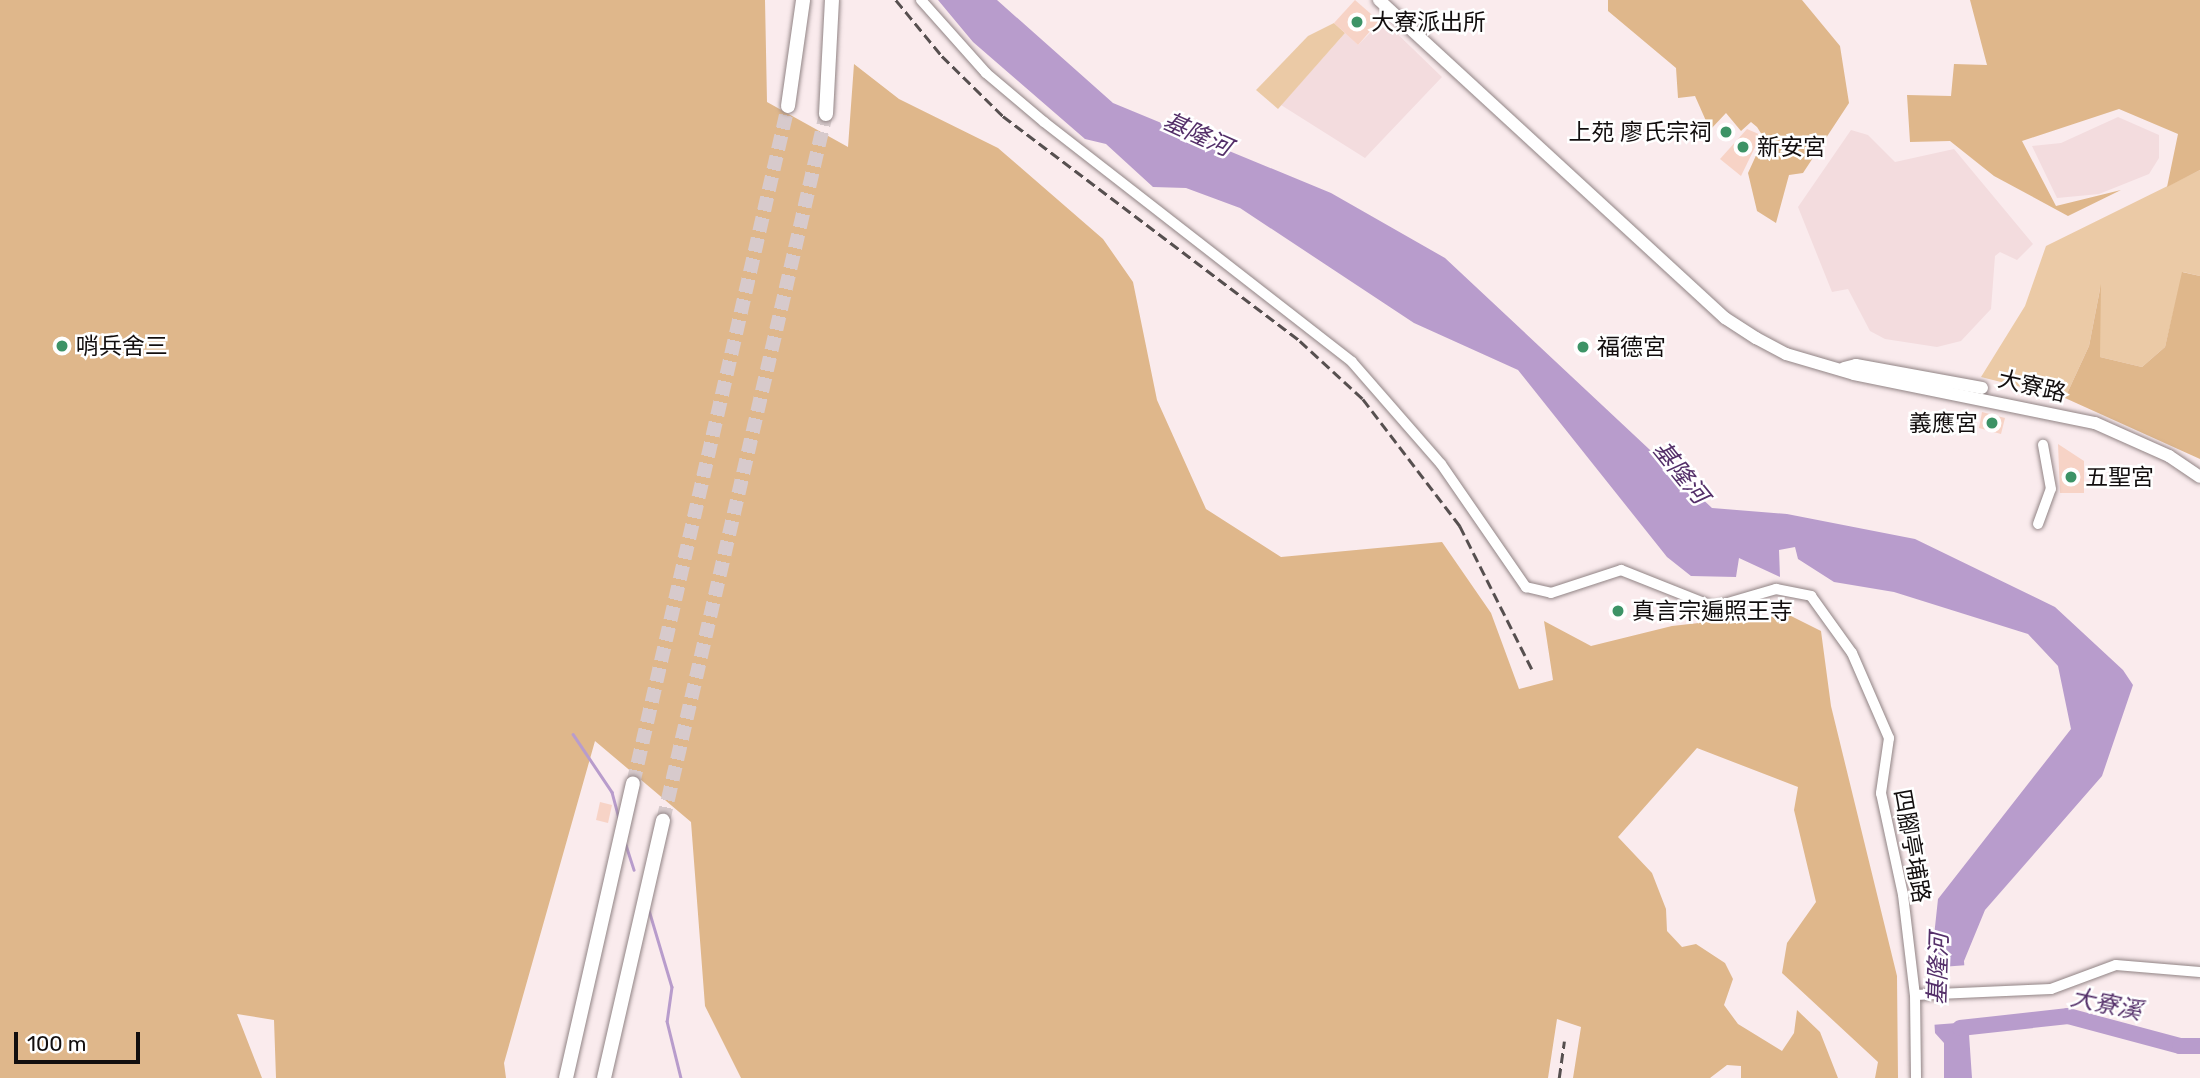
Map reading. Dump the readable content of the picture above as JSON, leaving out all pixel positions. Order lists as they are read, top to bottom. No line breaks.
{"streets":{"main road":["大寮路"],"street":["四腳亭埔路"]},"water":["基隆河","大寮溪"],"places":["大寮派出所","上苑 廖氏宗祠","新安宮","哨兵舍三","福德宮","義應宮","五聖宮","真言宗遍照王寺"],"scale_bar":"100 m"}
